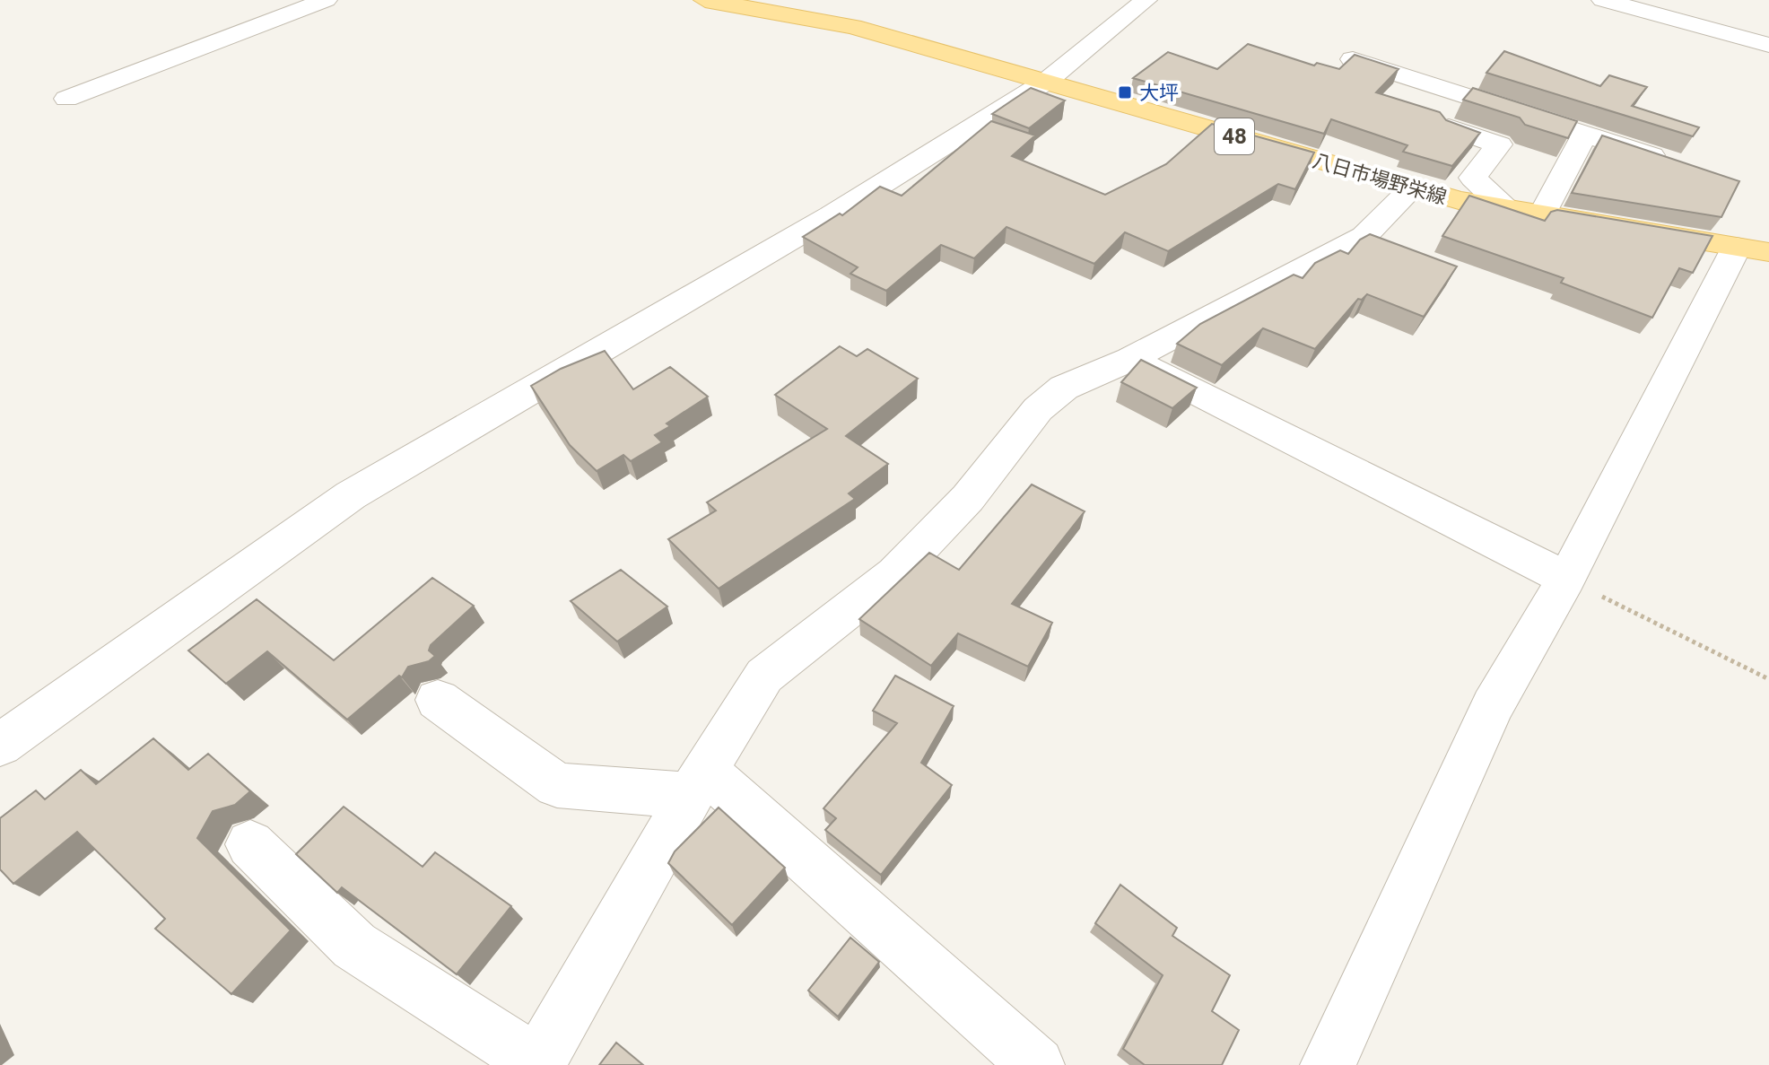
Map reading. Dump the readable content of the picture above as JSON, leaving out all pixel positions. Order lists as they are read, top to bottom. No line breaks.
{"streets":{"main road":["48","八日市場野栄線"]},"places":{"transit":["大坪"]}}
